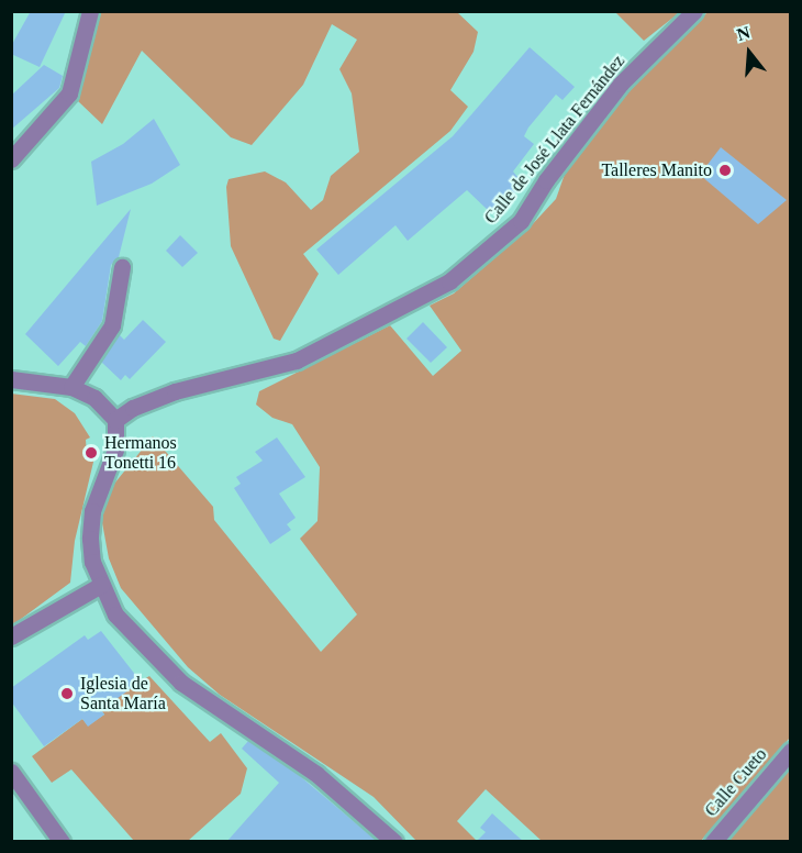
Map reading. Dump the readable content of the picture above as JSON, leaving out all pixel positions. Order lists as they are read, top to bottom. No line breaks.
{"streets":{"street":["Calle de José Llata Fernández","Calle Cueto"]},"places":["Talleres Manito","Hermanos Tonetti 16","Iglesia de Santa María"],"north":"top"}
